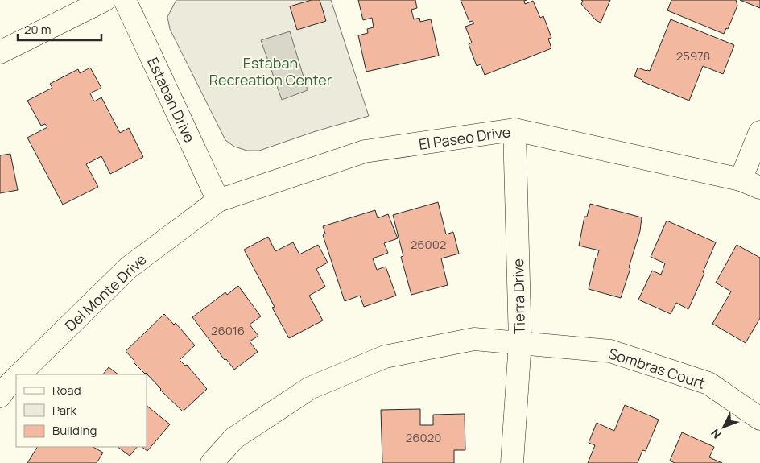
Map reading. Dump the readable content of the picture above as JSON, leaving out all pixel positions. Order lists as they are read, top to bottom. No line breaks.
{"streets":{"street":["Estaban Drive","El Paseo Drive","Del Monte Drive","Tierra Drive","Sombras Court"]},"crossings":[["Estaban Drive","El Paseo Drive"],["Estaban Drive","Del Monte Drive"],["El Paseo Drive","Del Monte Drive"],["El Paseo Drive","Tierra Drive"],["Tierra Drive","Sombras Court"]],"parks":["Estaban Recreation Center"],"house_numbers":["25978","26002","26016","26020"],"legend":["Road","Park","Building"],"scale_bar":"20 m","north":"bottom left"}
